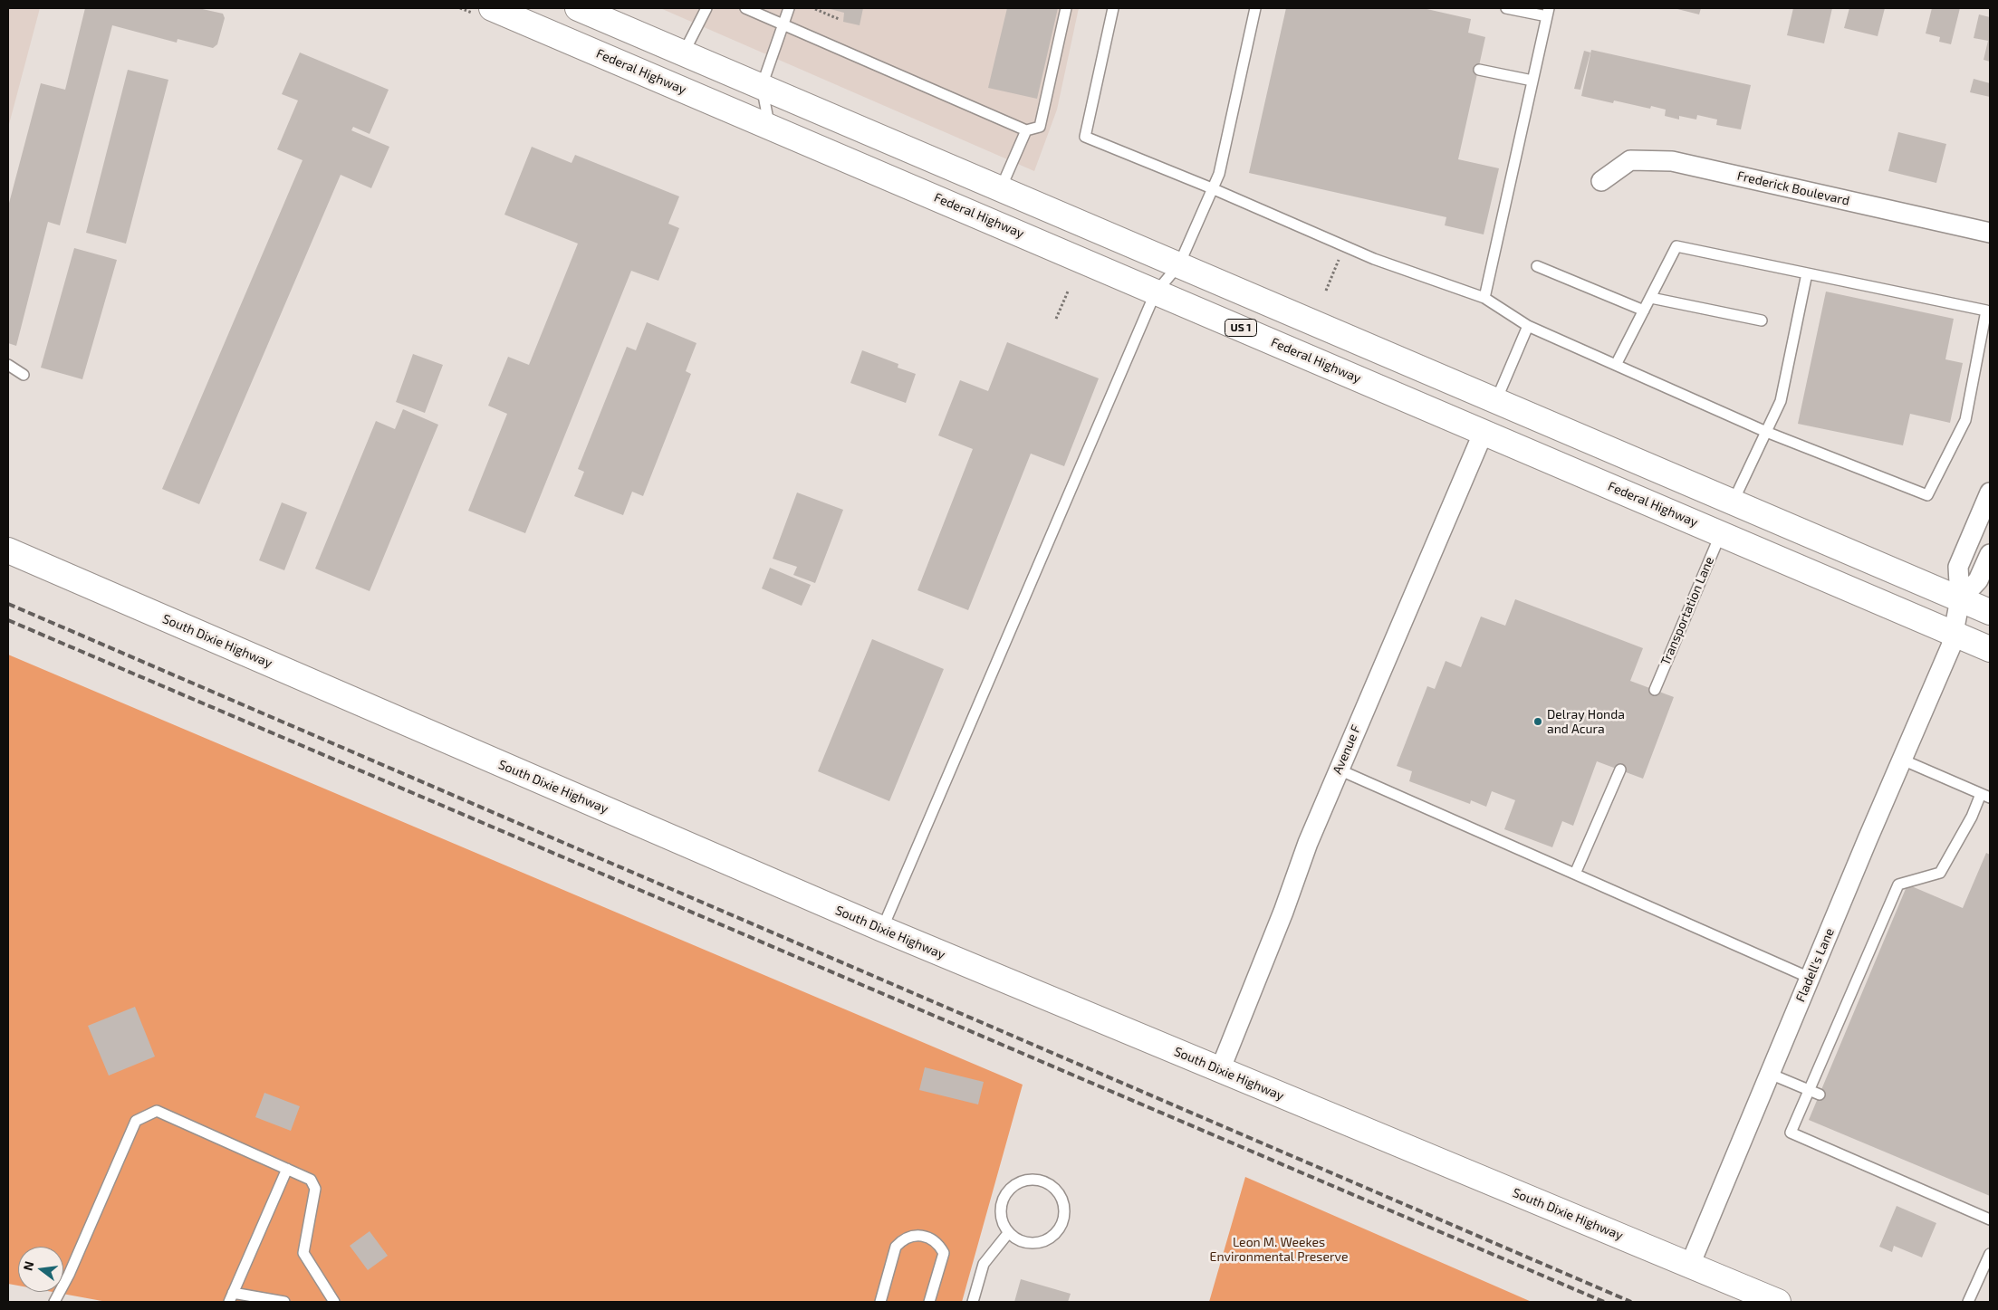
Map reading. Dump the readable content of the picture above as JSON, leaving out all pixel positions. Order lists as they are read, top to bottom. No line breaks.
{"streets":{"main road":["Federal Highway","US 1","South Dixie Highway"],"street":["Frederick Boulevard","Avenue F","Fladell's Lane"],"lane":["Transportation Lane"]},"crossings":[["Federal Highway","Transportation Lane"],["Federal Highway","Avenue F"],["Federal Highway","Fladell's Lane"],["South Dixie Highway","Avenue F"],["South Dixie Highway","Fladell's Lane"]],"parks":["Leon M. Weekes Environmental Preserve"],"places":["Delray Honda and Acura"],"north":"left"}
